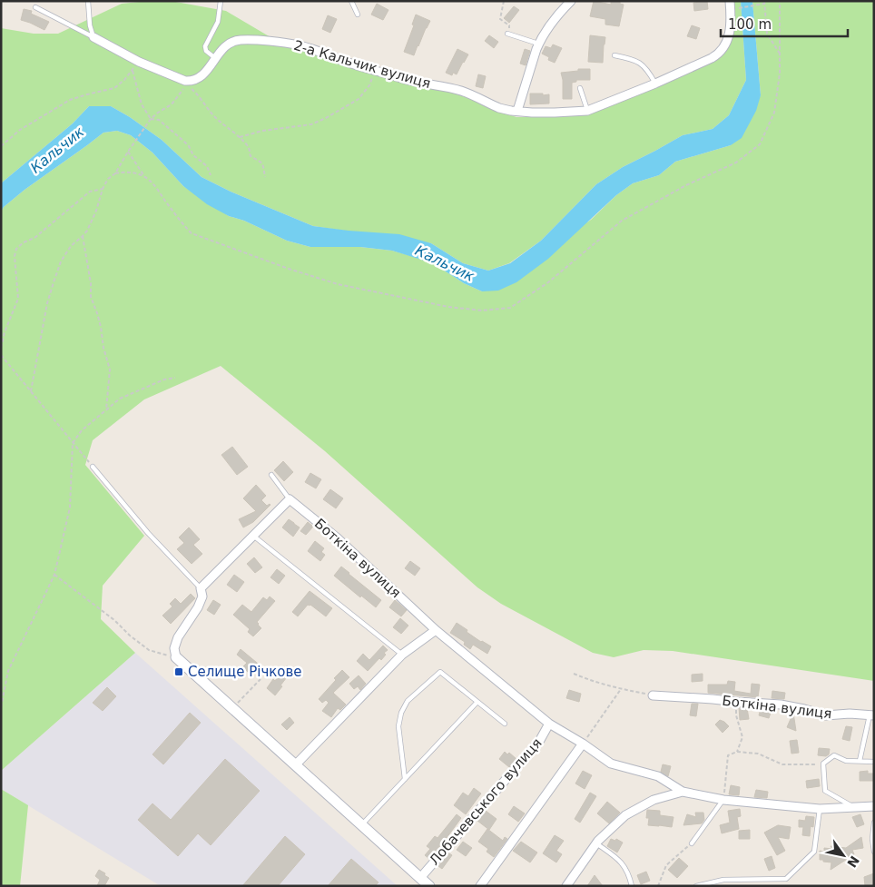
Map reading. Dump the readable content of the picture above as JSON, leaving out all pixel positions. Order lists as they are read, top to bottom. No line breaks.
{"streets":{"street":["2-а Кальчик вулиця","Боткіна вулиця","Лобачевського вулиця"]},"crossings":[["Боткіна вулиця","Лобачевського вулиця"]],"water":["Кальчик"],"places":{"transit":["Селище Річкове"]},"scale_bar":"100 m","north":"bottom right"}
